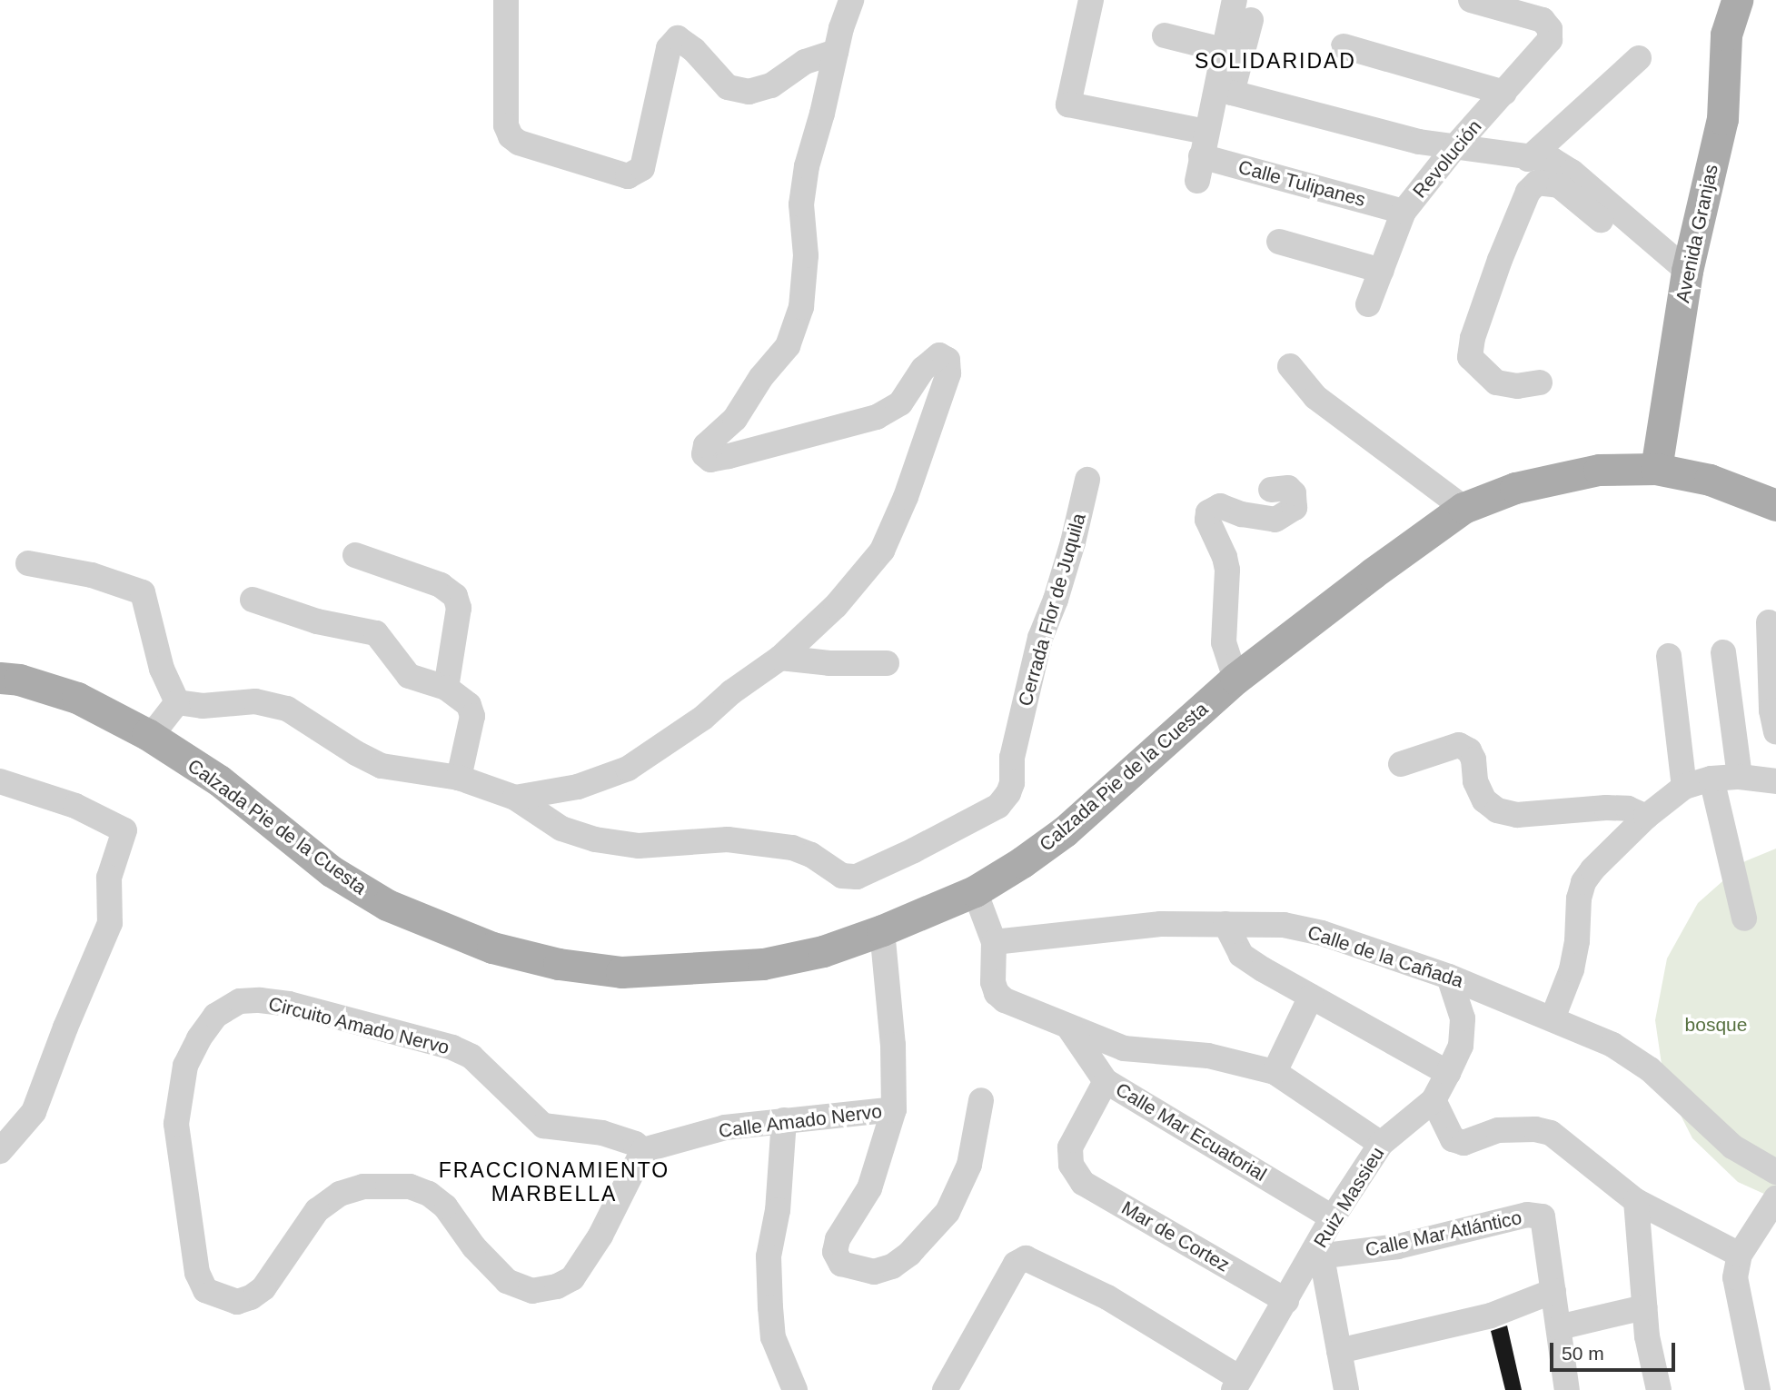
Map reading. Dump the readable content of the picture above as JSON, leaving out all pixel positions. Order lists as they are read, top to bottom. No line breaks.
{"streets":{"main road":["Avenida Granjas","Calzada Pie de la Cuesta"],"street":["Revolución","Calle Tulipanes","Cerrada Flor de Juquila","Calle de la Cañada","Circuito Amado Nervo","Calle Amado Nervo","Calle Mar Ecuatorial","Ruiz Massieu","Calle Mar Atlántico","Mar de Cortez"]},"crossings":[["Revolución","Calle Tulipanes"],["Avenida Granjas","Calzada Pie de la Cuesta"],["Calzada Pie de la Cuesta","Calle Amado Nervo"],["Calle de la Cañada","Ruiz Massieu"],["Circuito Amado Nervo","Calle Amado Nervo"],["Calle Mar Ecuatorial","Ruiz Massieu"],["Calle Mar Ecuatorial","Mar de Cortez"],["Ruiz Massieu","Calle Mar Atlántico"],["Ruiz Massieu","Mar de Cortez"]],"districts":["SOLIDARIDAD","FRACCIONAMIENTO MARBELLA"],"parks":["bosque"],"scale_bar":"50 m"}
